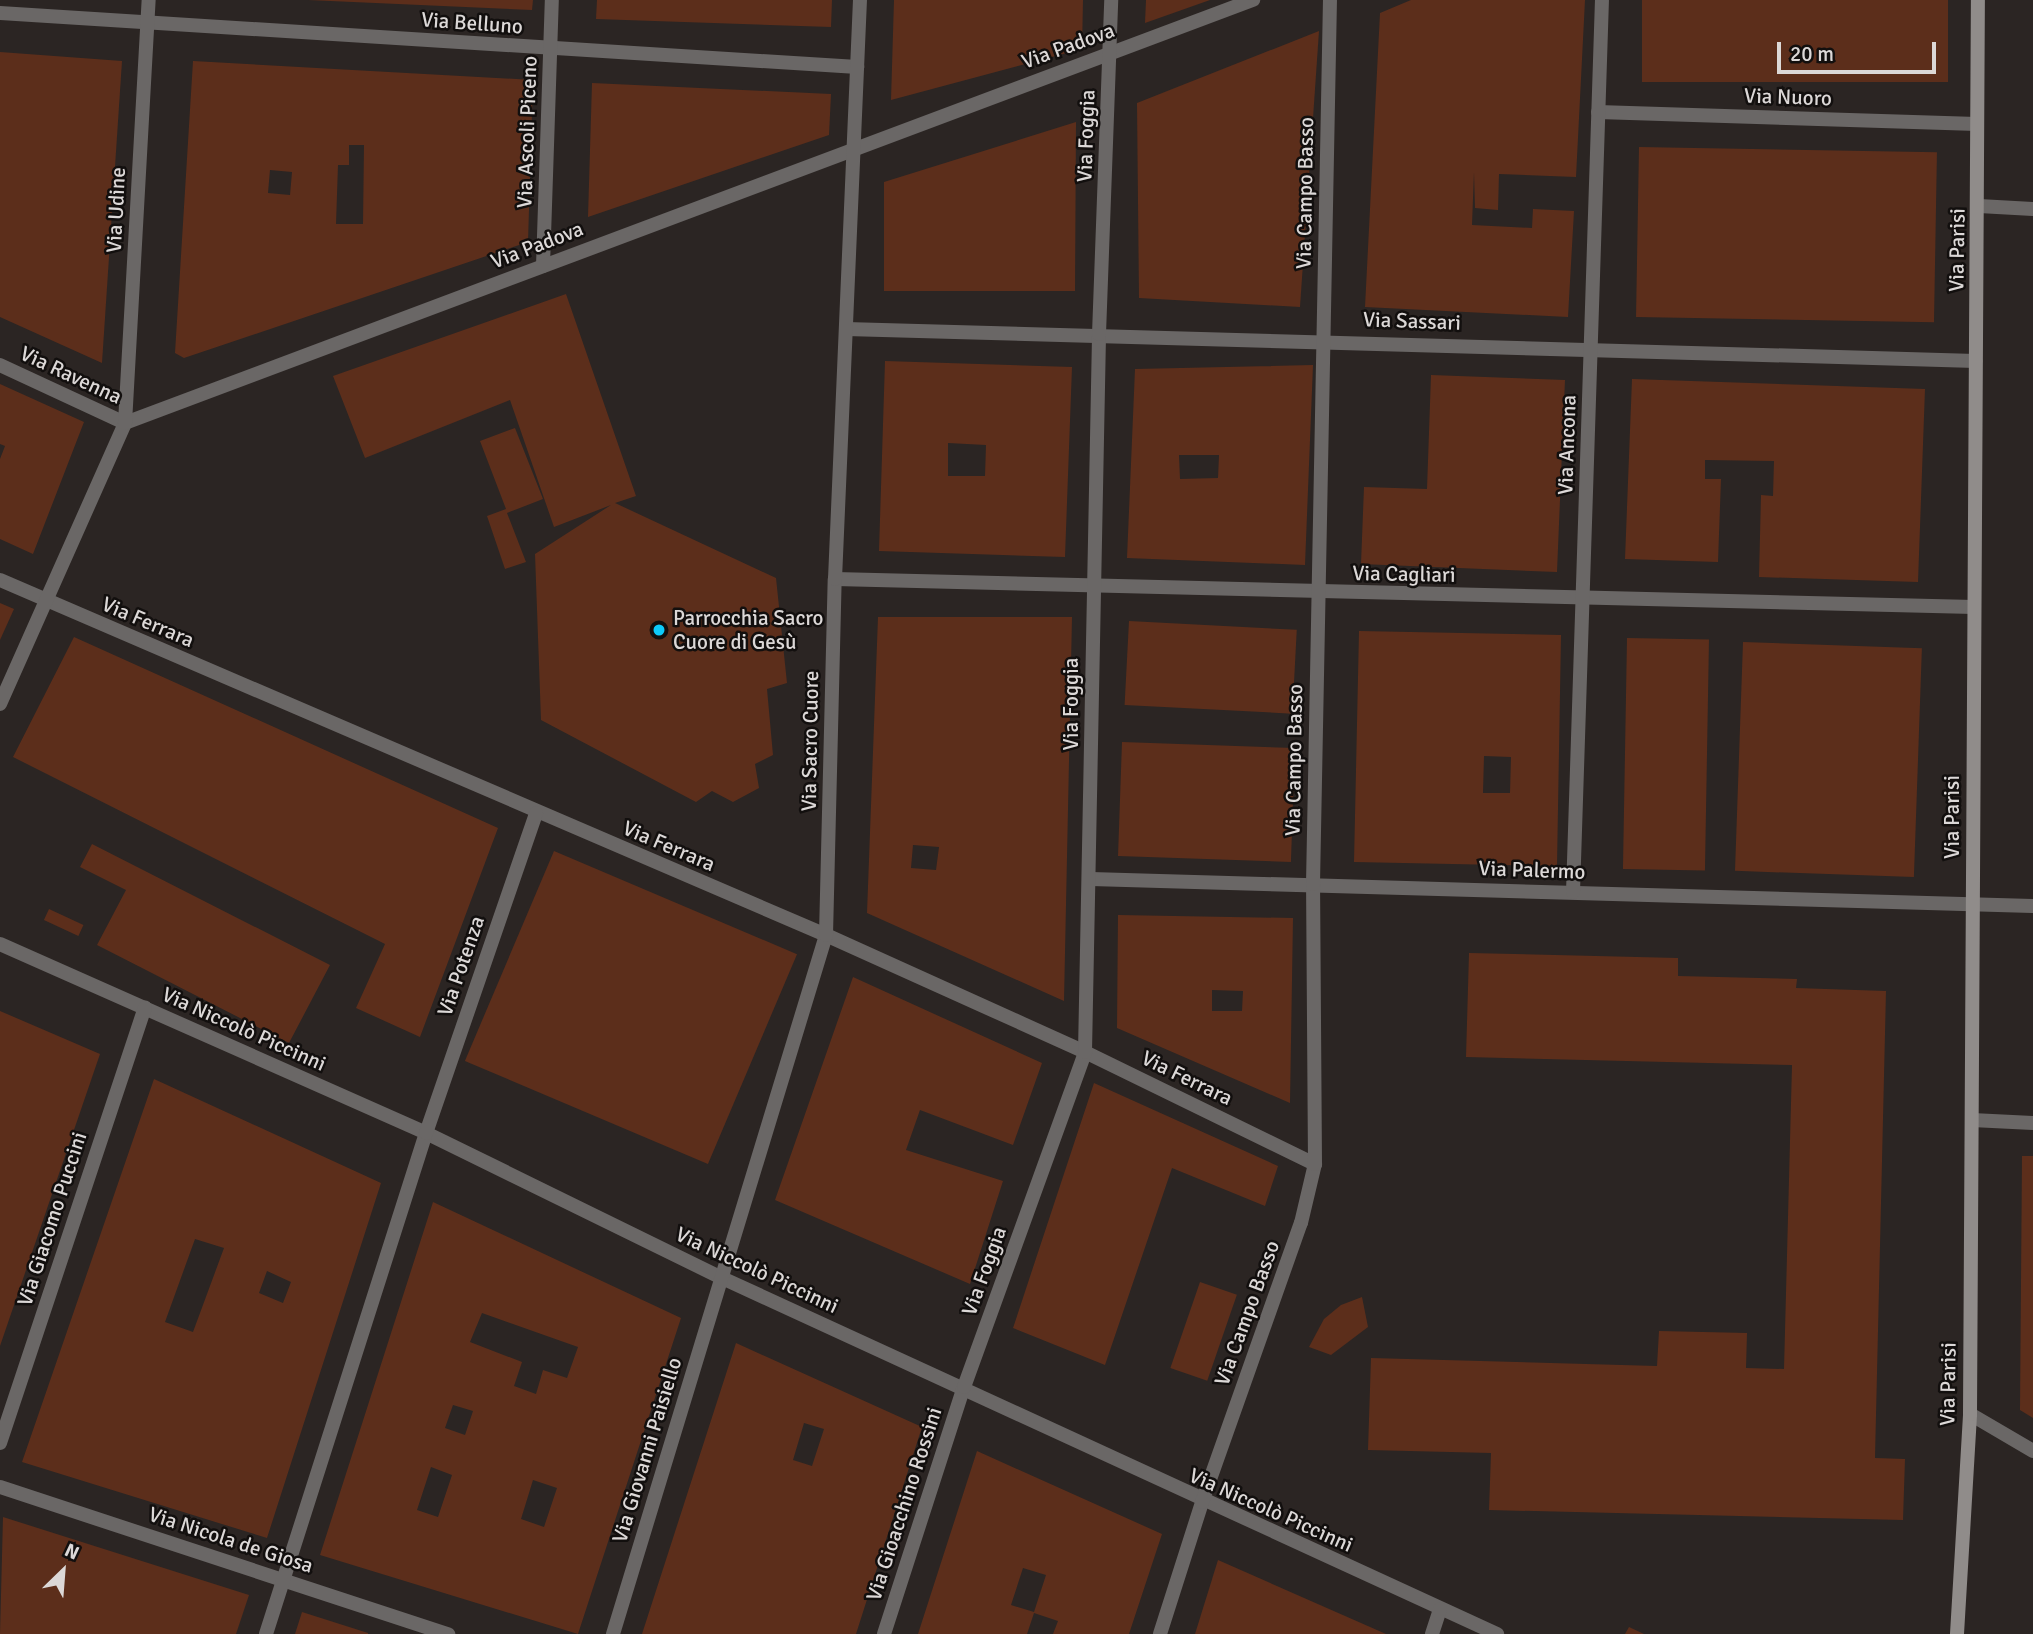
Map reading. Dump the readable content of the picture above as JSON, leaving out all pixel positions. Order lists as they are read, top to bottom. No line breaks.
{"streets":{"street":["Via Belluno","Via Padova","Via Nuoro","Via Ascoli Piceno","Via Foggia","Via Campo Basso","Via Udine","Via Parisi","Via Sassari","Via Ravenna","Via Ancona","Via Cagliari","Via Ferrara","Via Sacro Cuore","Via Palermo","Via Potenza","Via Niccolò Piccinni","Via Giacomo Puccini","Via Giovanni Paisiello","Via Gioacchino Rossini","Via Nicola de Giosa"]},"crossings":[["Via Belluno","Via Ascoli Piceno"],["Via Belluno","Via Udine"],["Via Belluno","Via Sacro Cuore"],["Via Padova","Via Ascoli Piceno"],["Via Padova","Via Foggia"],["Via Padova","Via Udine"],["Via Padova","Via Ravenna"],["Via Padova","Via Sacro Cuore"],["Via Nuoro","Via Parisi"],["Via Nuoro","Via Ancona"],["Via Foggia","Via Sassari"],["Via Foggia","Via Cagliari"],["Via Foggia","Via Ferrara"],["Via Foggia","Via Palermo"],["Via Foggia","Via Niccolò Piccinni"],["Via Foggia","Via Gioacchino Rossini"],["Via Campo Basso","Via Sassari"],["Via Campo Basso","Via Cagliari"],["Via Campo Basso","Via Ferrara"],["Via Campo Basso","Via Palermo"],["Via Campo Basso","Via Niccolò Piccinni"],["Via Udine","Via Ravenna"],["Via Parisi","Via Sassari"],["Via Parisi","Via Cagliari"],["Via Parisi","Via Palermo"],["Via Sassari","Via Ancona"],["Via Sassari","Via Sacro Cuore"],["Via Ancona","Via Cagliari"],["Via Ancona","Via Palermo"],["Via Cagliari","Via Sacro Cuore"],["Via Ferrara","Via Sacro Cuore"],["Via Ferrara","Via Potenza"],["Via Sacro Cuore","Via Niccolò Piccinni"],["Via Sacro Cuore","Via Giovanni Paisiello"],["Via Potenza","Via Niccolò Piccinni"],["Via Potenza","Via Nicola de Giosa"],["Via Niccolò Piccinni","Via Giacomo Puccini"],["Via Niccolò Piccinni","Via Giovanni Paisiello"],["Via Niccolò Piccinni","Via Gioacchino Rossini"]],"places":["Parrocchia Sacro Cuore di Gesù"],"scale_bar":"20 m","north":"top right"}
